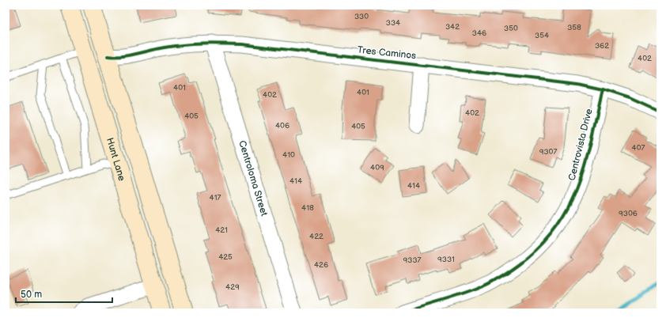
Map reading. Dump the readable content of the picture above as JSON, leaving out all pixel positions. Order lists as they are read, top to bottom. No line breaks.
{"streets":{"main road":["Hunt Lane"],"street":["Tres Caminos","Centrovista Drive","Centroloma Street"]},"crossings":[["Tres Caminos","Centrovista Drive"],["Tres Caminos","Centroloma Street"]],"house_numbers":["330","334","342","358","350","346","354","362","402","401","401","402","402","405","406","405","407","9307","410","409","414","414","417","418","9306","421","422","425","9331","9337","426","429"],"scale_bar":"50 m"}
